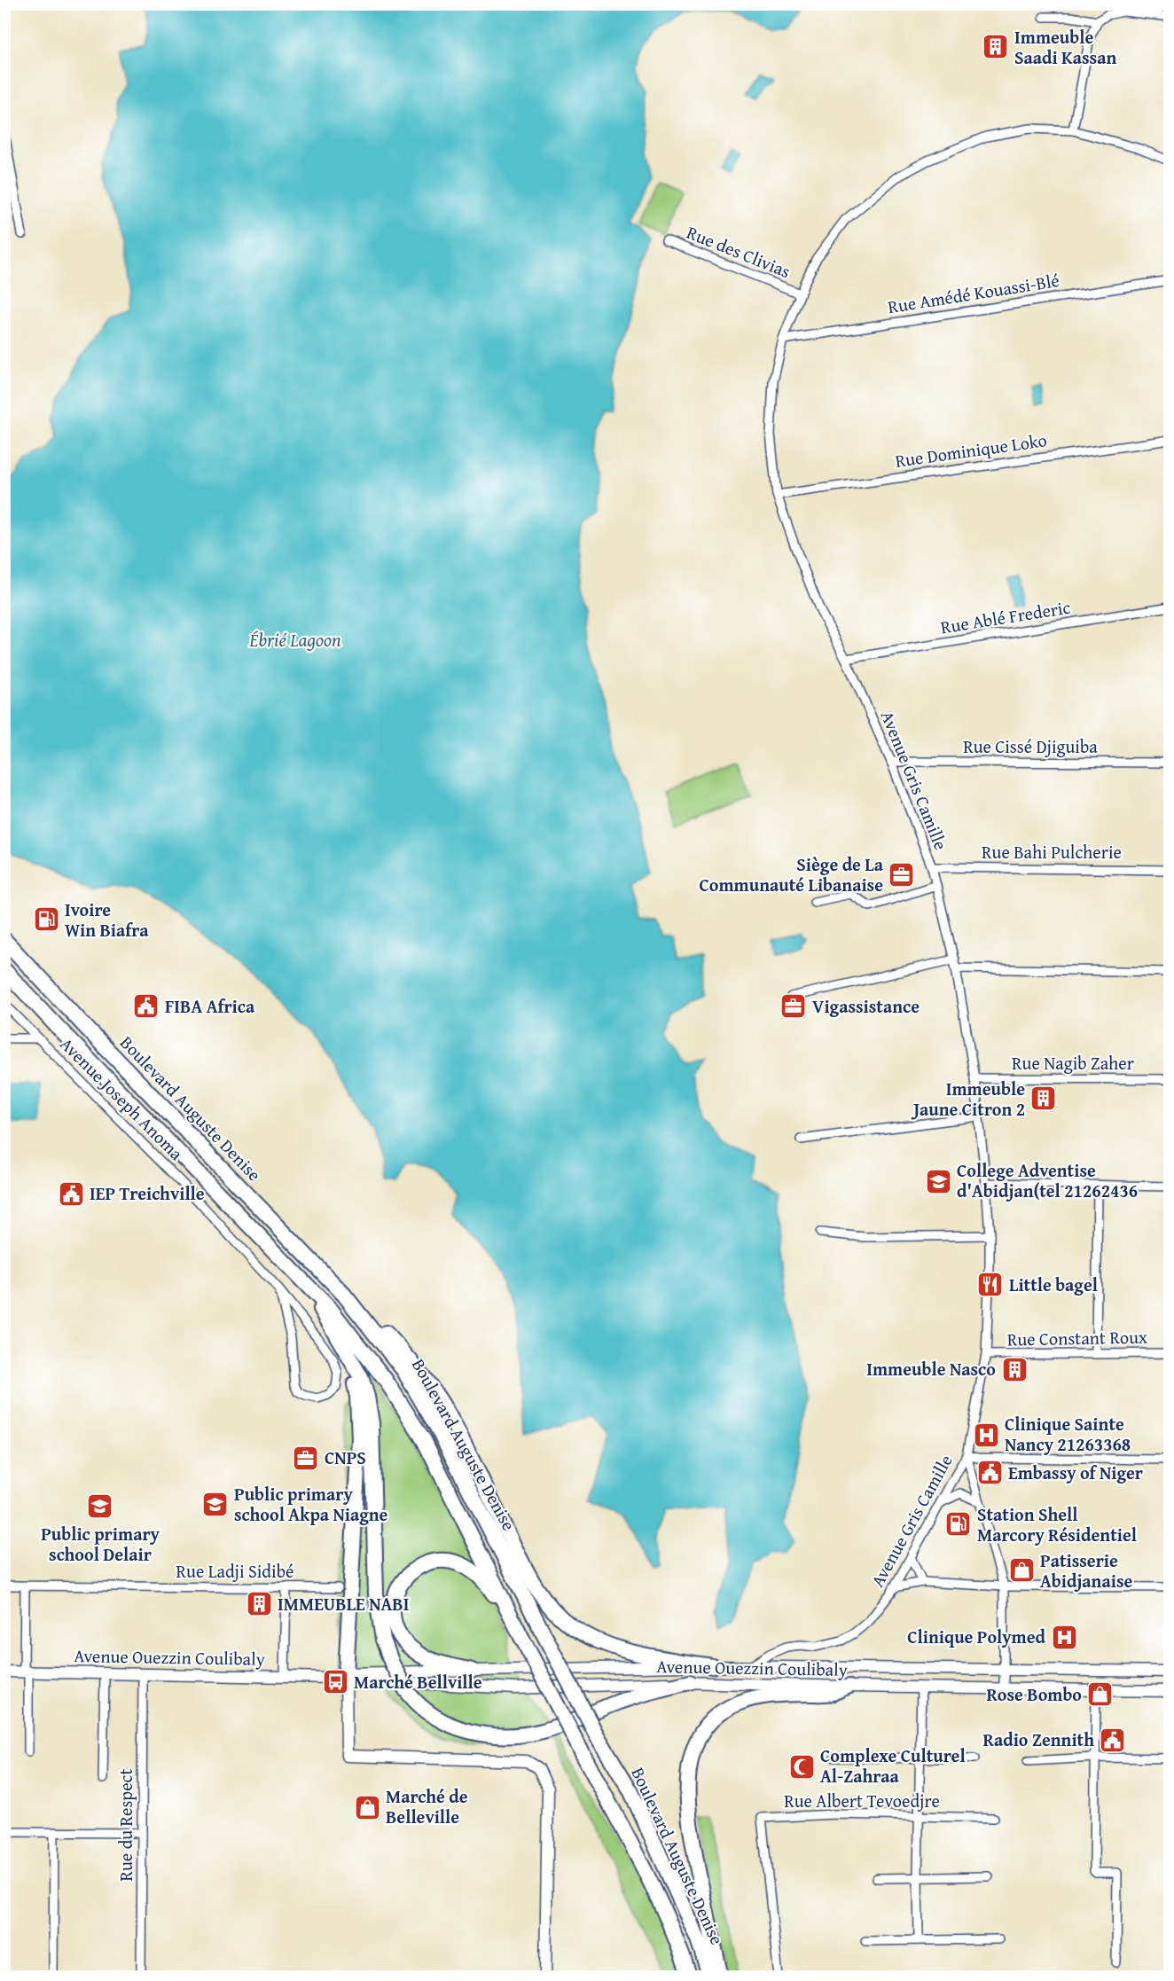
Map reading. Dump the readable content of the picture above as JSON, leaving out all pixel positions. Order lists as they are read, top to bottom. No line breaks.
{"streets":{"highway":["Boulevard Auguste Denise"],"street":["Rue des Clivias","Rue Amédé Kouassi-Blé","Rue Dominique Loko","Rue Ablé Frederic","Rue Cissé Djiguiba","Avenue Gris Camille","Rue Bahi Pulcherie","Rue Nagib Zaher","Avenue Joseph Anoma","Rue Constant Roux","Rue Ladji Sidibé","Avenue Ouezzin Coulibaly","Rue Albert Tevoedjre","Rue du Respect"]},"crossings":[["Rue des Clivias","Avenue Gris Camille"],["Rue Amédé Kouassi-Blé","Avenue Gris Camille"],["Rue Dominique Loko","Avenue Gris Camille"],["Rue Ablé Frederic","Avenue Gris Camille"],["Rue Cissé Djiguiba","Avenue Gris Camille"],["Avenue Gris Camille","Rue Bahi Pulcherie"],["Avenue Gris Camille","Rue Nagib Zaher"],["Avenue Gris Camille","Rue Constant Roux"],["Avenue Gris Camille","Avenue Ouezzin Coulibaly"],["Avenue Ouezzin Coulibaly","Rue du Respect"]],"water":["Ébrié Lagoon"],"places":{"building":["Immeuble Saadi Kassan","Immeuble Jaune Citron 2","Immeuble Nasco","IMMEUBLE NABI"],"office":["Siège de La Communauté Libanaise","Vigassistance","CNPS"],"fuel station":["Ivoire Win Biafra","Station Shell Marcory Résidentiel"],"public building":["FIBA Africa","IEP Treichville","Embassy of Niger","Radio Zennith"],"school or university":["College Adventise d'Abidjan(tel 21262436","Public primary school Akpa Niagne","Public primary school Delair"],"restaurant":["Little bagel"],"hospital":["Clinique Sainte Nancy 21263368","Clinique Polymed"],"shop":["Patisserie Abidjanaise","Rose Bombo","Marché de Belleville"],"bus stop":["Marché Bellville"],"mosque":["Complexe Culturel Al-Zahraa"]}}
